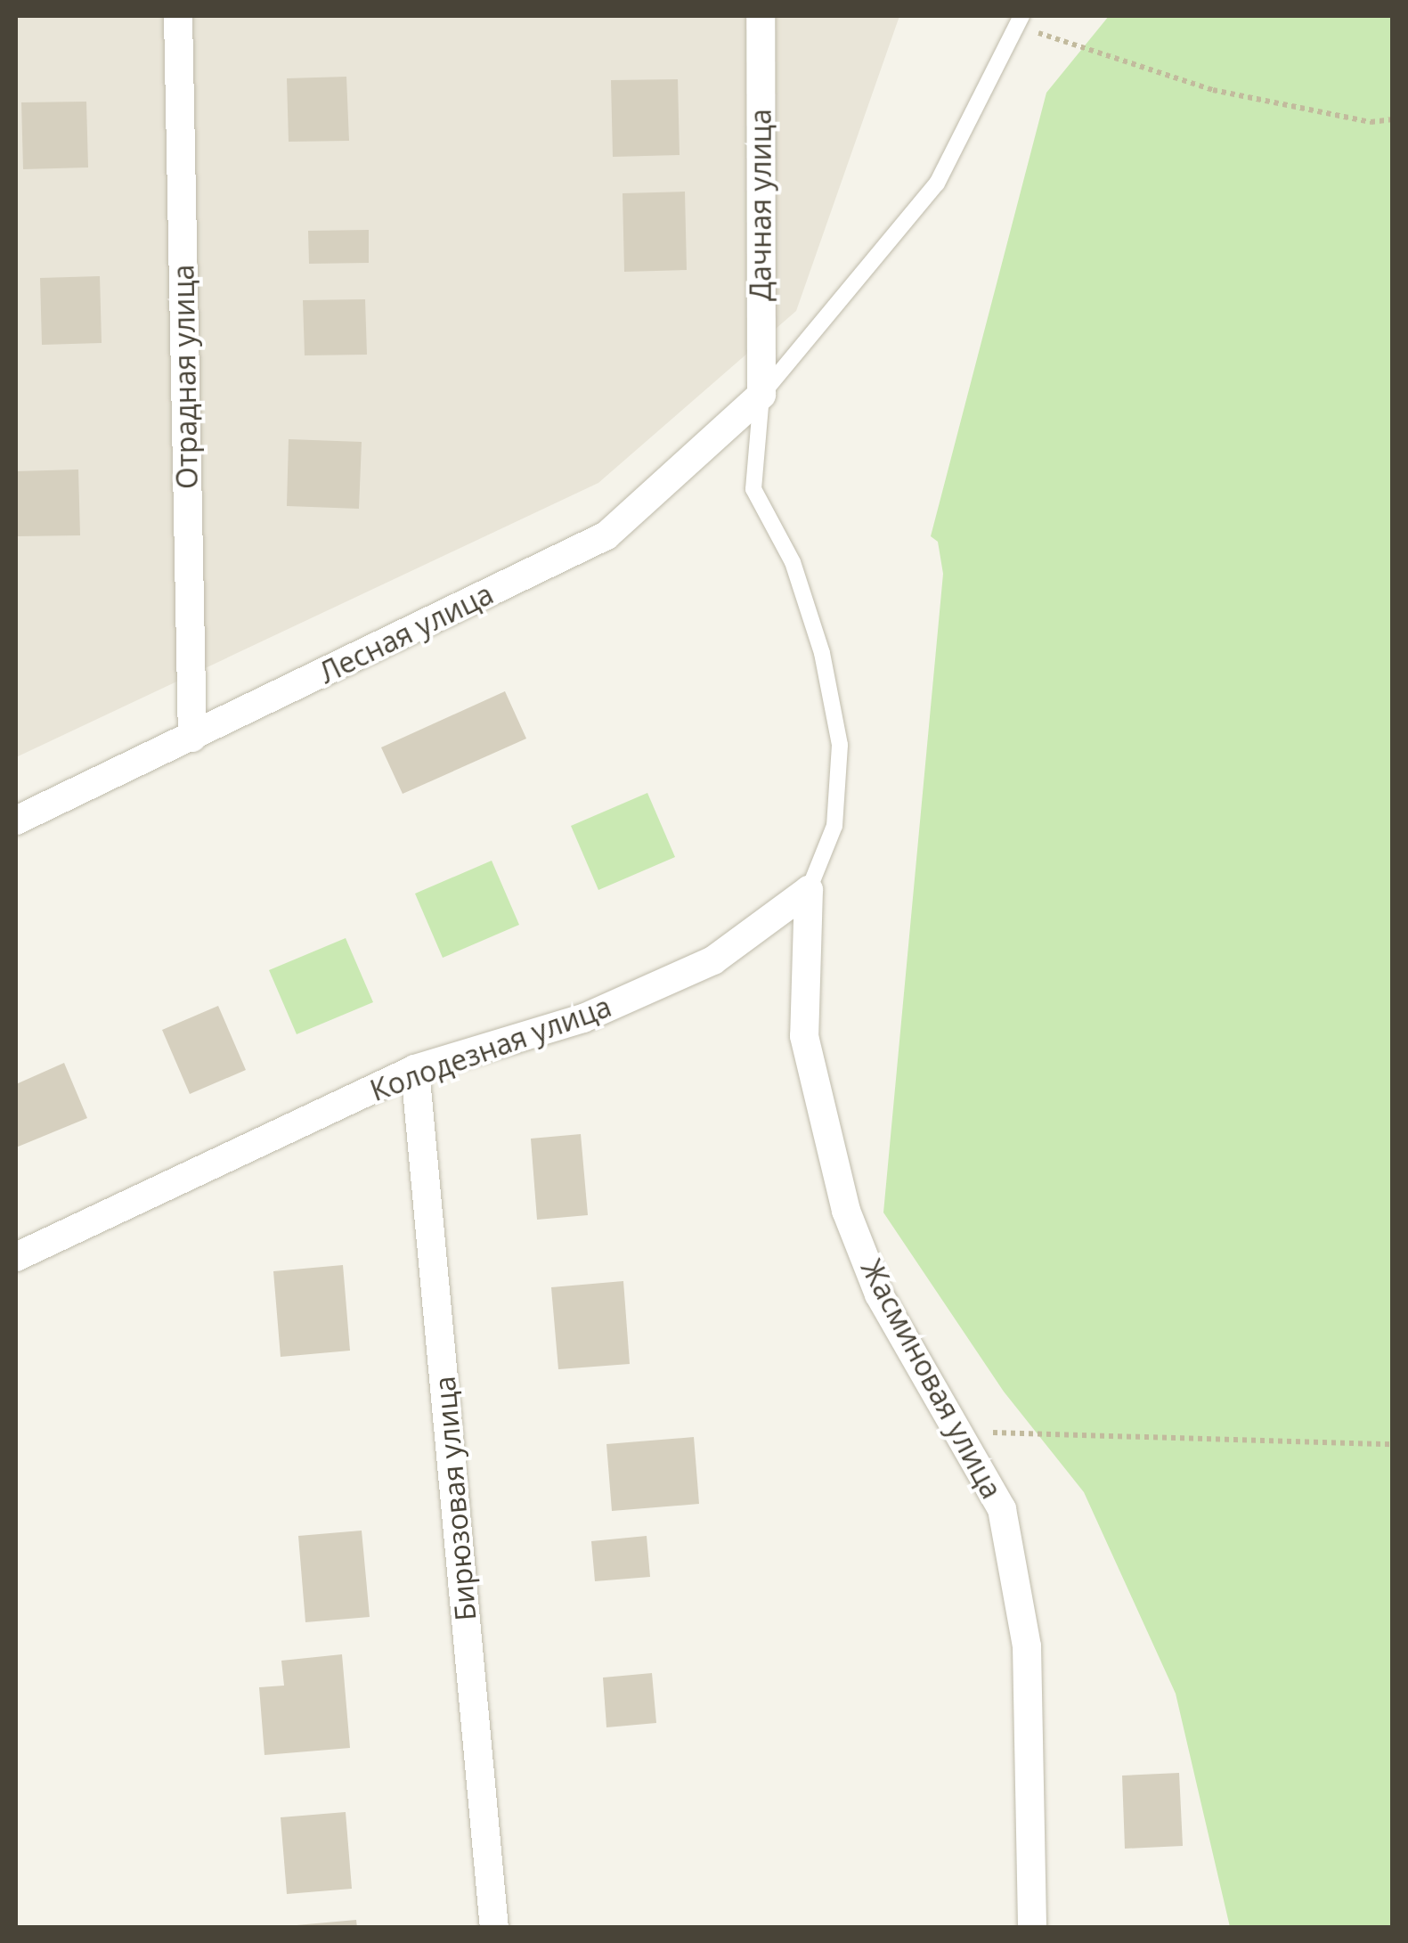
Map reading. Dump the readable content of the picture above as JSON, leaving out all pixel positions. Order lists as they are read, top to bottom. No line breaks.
{"streets":{"street":["Дачная улица","Отрадная улица","Лесная улица","Колодезная улица","Жасминовая улица","Бирюзовая улица"]},"crossings":[["Дачная улица","Лесная улица"],["Отрадная улица","Лесная улица"],["Колодезная улица","Жасминовая улица"],["Колодезная улица","Бирюзовая улица"]]}
